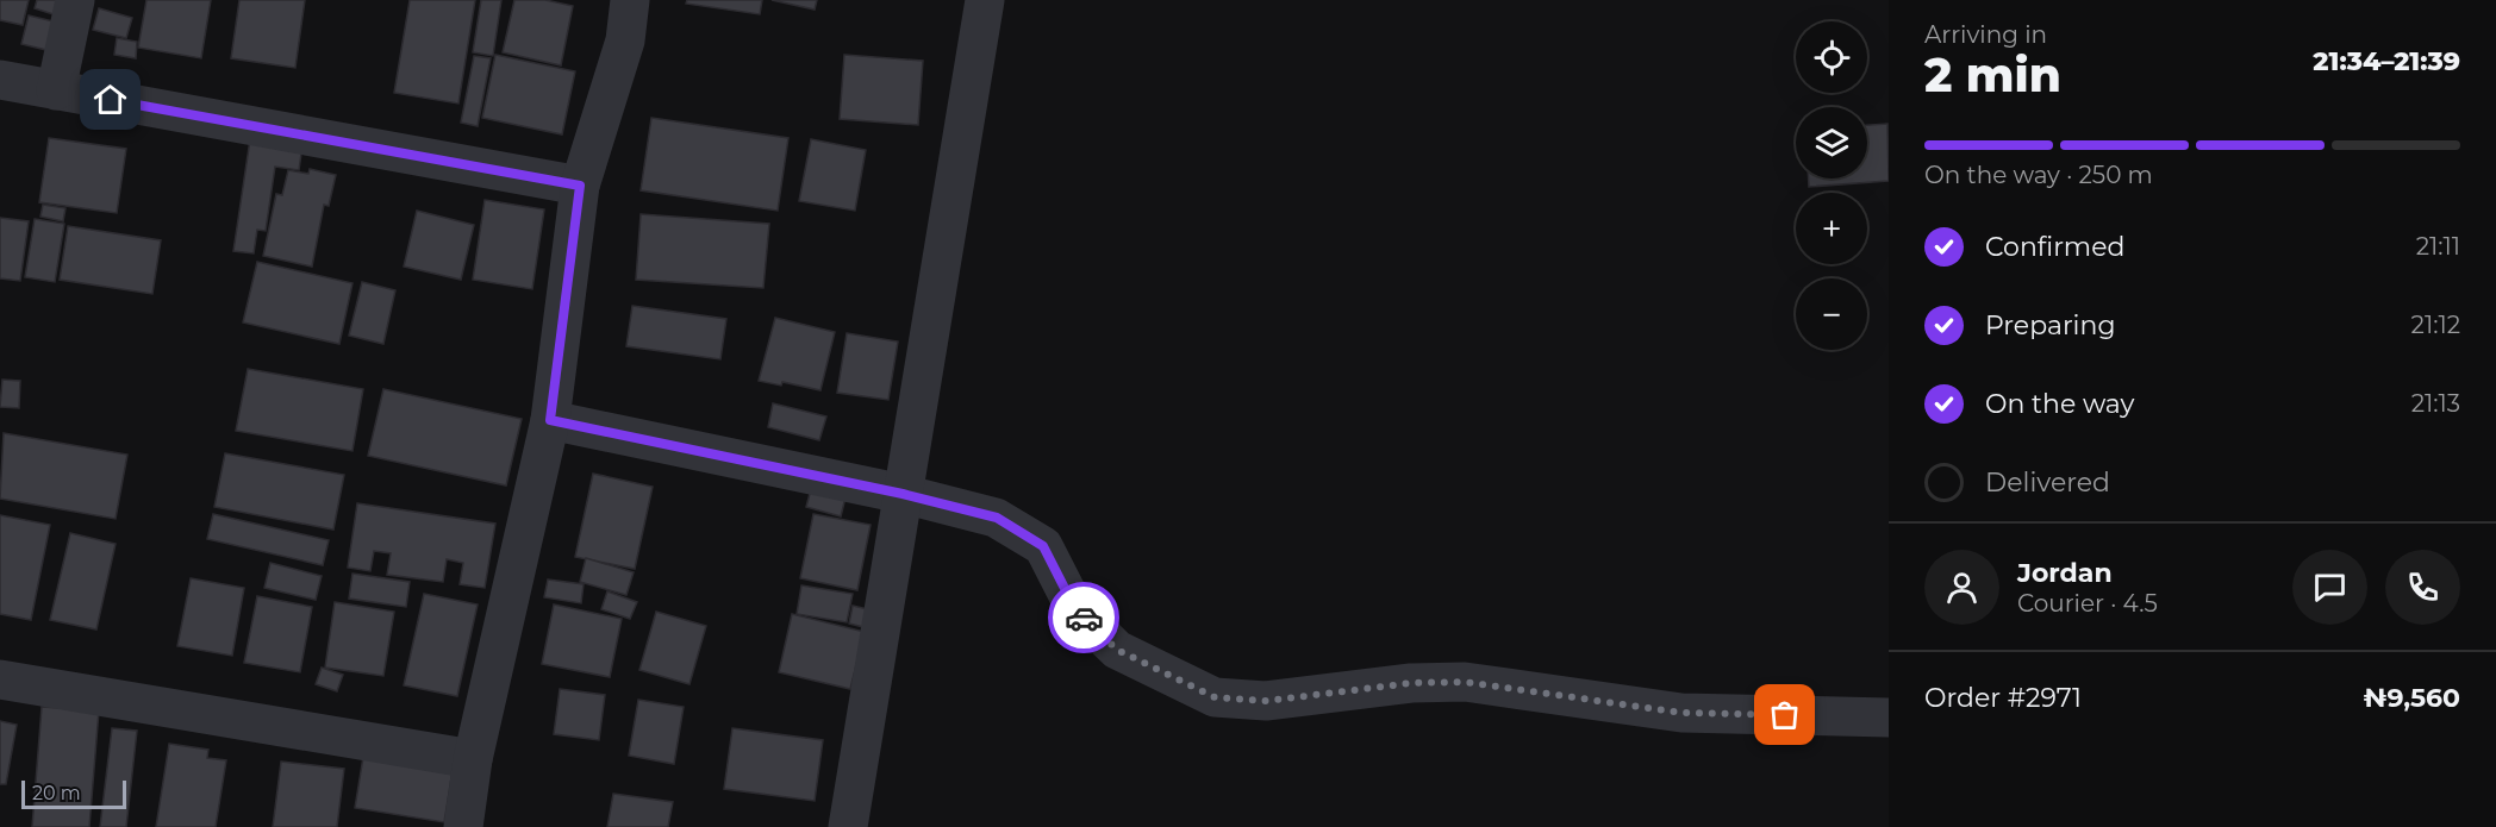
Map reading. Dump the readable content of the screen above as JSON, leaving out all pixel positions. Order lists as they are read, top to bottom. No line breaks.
{"scale_bar":"20 m","page":{"heading":["2 min","Arriving in","21:34–21:39"],"panel":["Jordan","Courier · 4.5","Order #2971","₦9,560"],"map_buttons":["+","−"],"bar":"On the way · 250 m","list":[["Confirmed","21:11"],["Preparing","21:12"],["On the way","21:13"],"Delivered"],"scale":"20 m"}}
